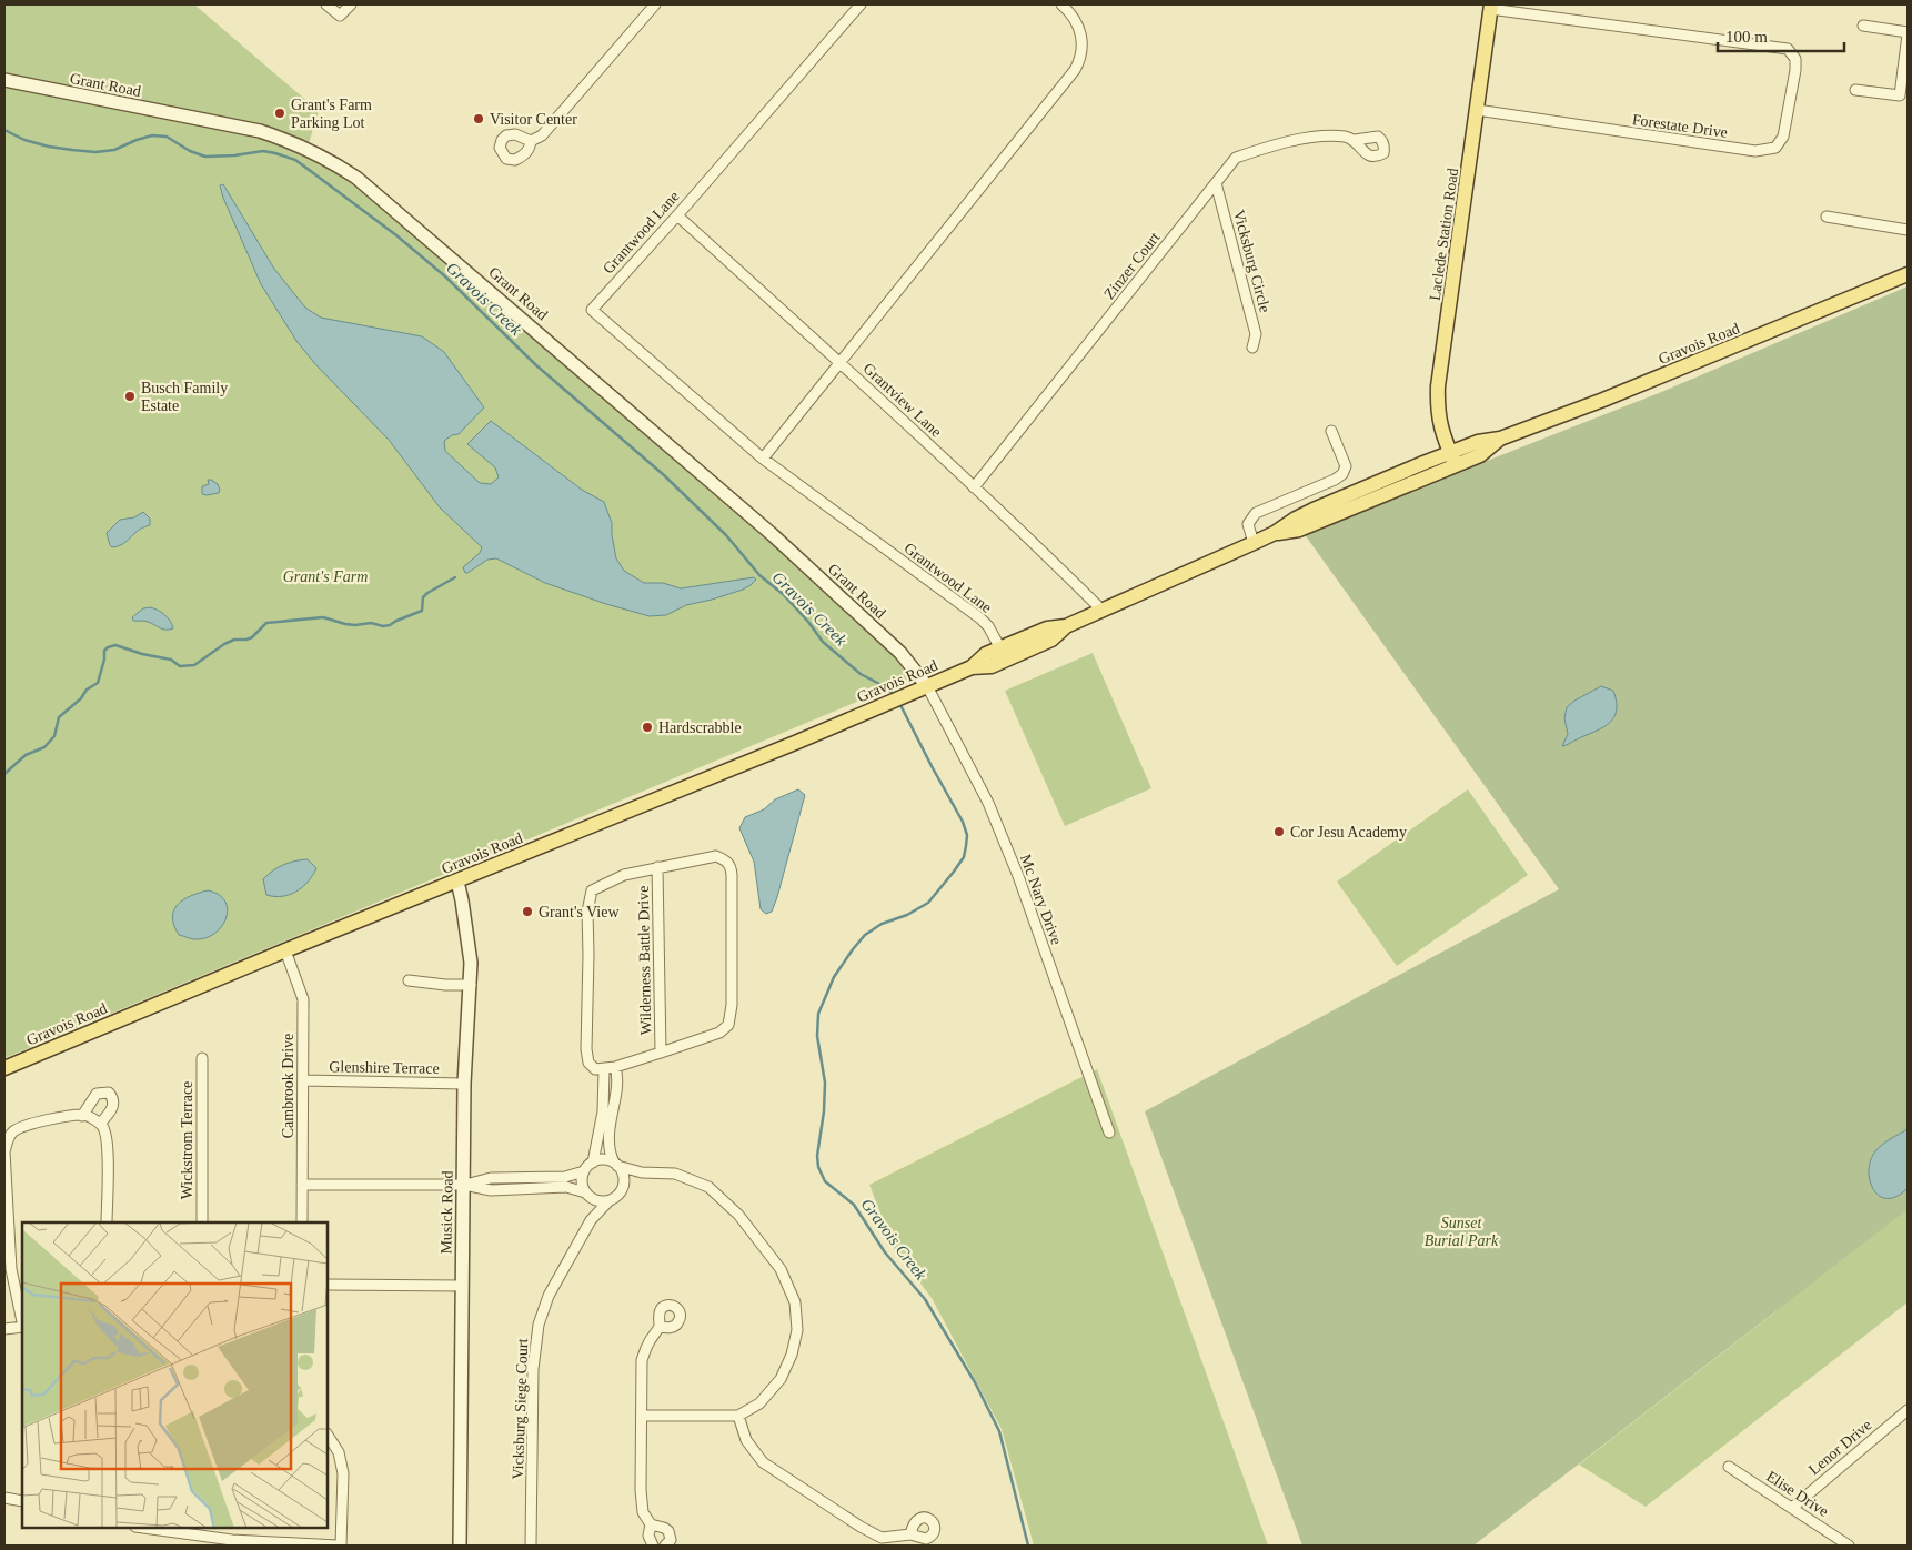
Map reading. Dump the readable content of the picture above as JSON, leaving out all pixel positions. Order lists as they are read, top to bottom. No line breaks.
{"streets":{"main road":["Laclede Station Road","Gravois Road"],"street":["Grant Road","Forestate Drive","Grantwood Lane","Vicksburg Circle","Zinzer Court","Grantview Lane","Mc Nary Drive","Wilderness Battle Drive","Glenshire Terrace","Cambrook Drive","Wickstrom Terrace","Musick Road","Vicksburg Siege Court","Lenor Drive","Elise Drive"]},"crossings":[["Grant Road","Gravois Road"],["Grant Road","Mc Nary Drive"],["Forestate Drive","Laclede Station Road"],["Grantwood Lane","Gravois Road"],["Grantwood Lane","Grantview Lane"],["Laclede Station Road","Gravois Road"],["Vicksburg Circle","Zinzer Court"],["Zinzer Court","Grantview Lane"],["Gravois Road","Grantview Lane"],["Gravois Road","Mc Nary Drive"],["Gravois Road","Cambrook Drive"],["Gravois Road","Musick Road"],["Glenshire Terrace","Cambrook Drive"],["Glenshire Terrace","Musick Road"],["Lenor Drive","Elise Drive"]],"water":["Gravois Creek"],"parks":["Grant's Farm","Sunset Burial Park"],"places":["Grant's Farm Parking Lot","Visitor Center","Busch Family Estate","Hardscrabble","Cor Jesu Academy","Grant's View"],"scale_bar":"100 m"}
